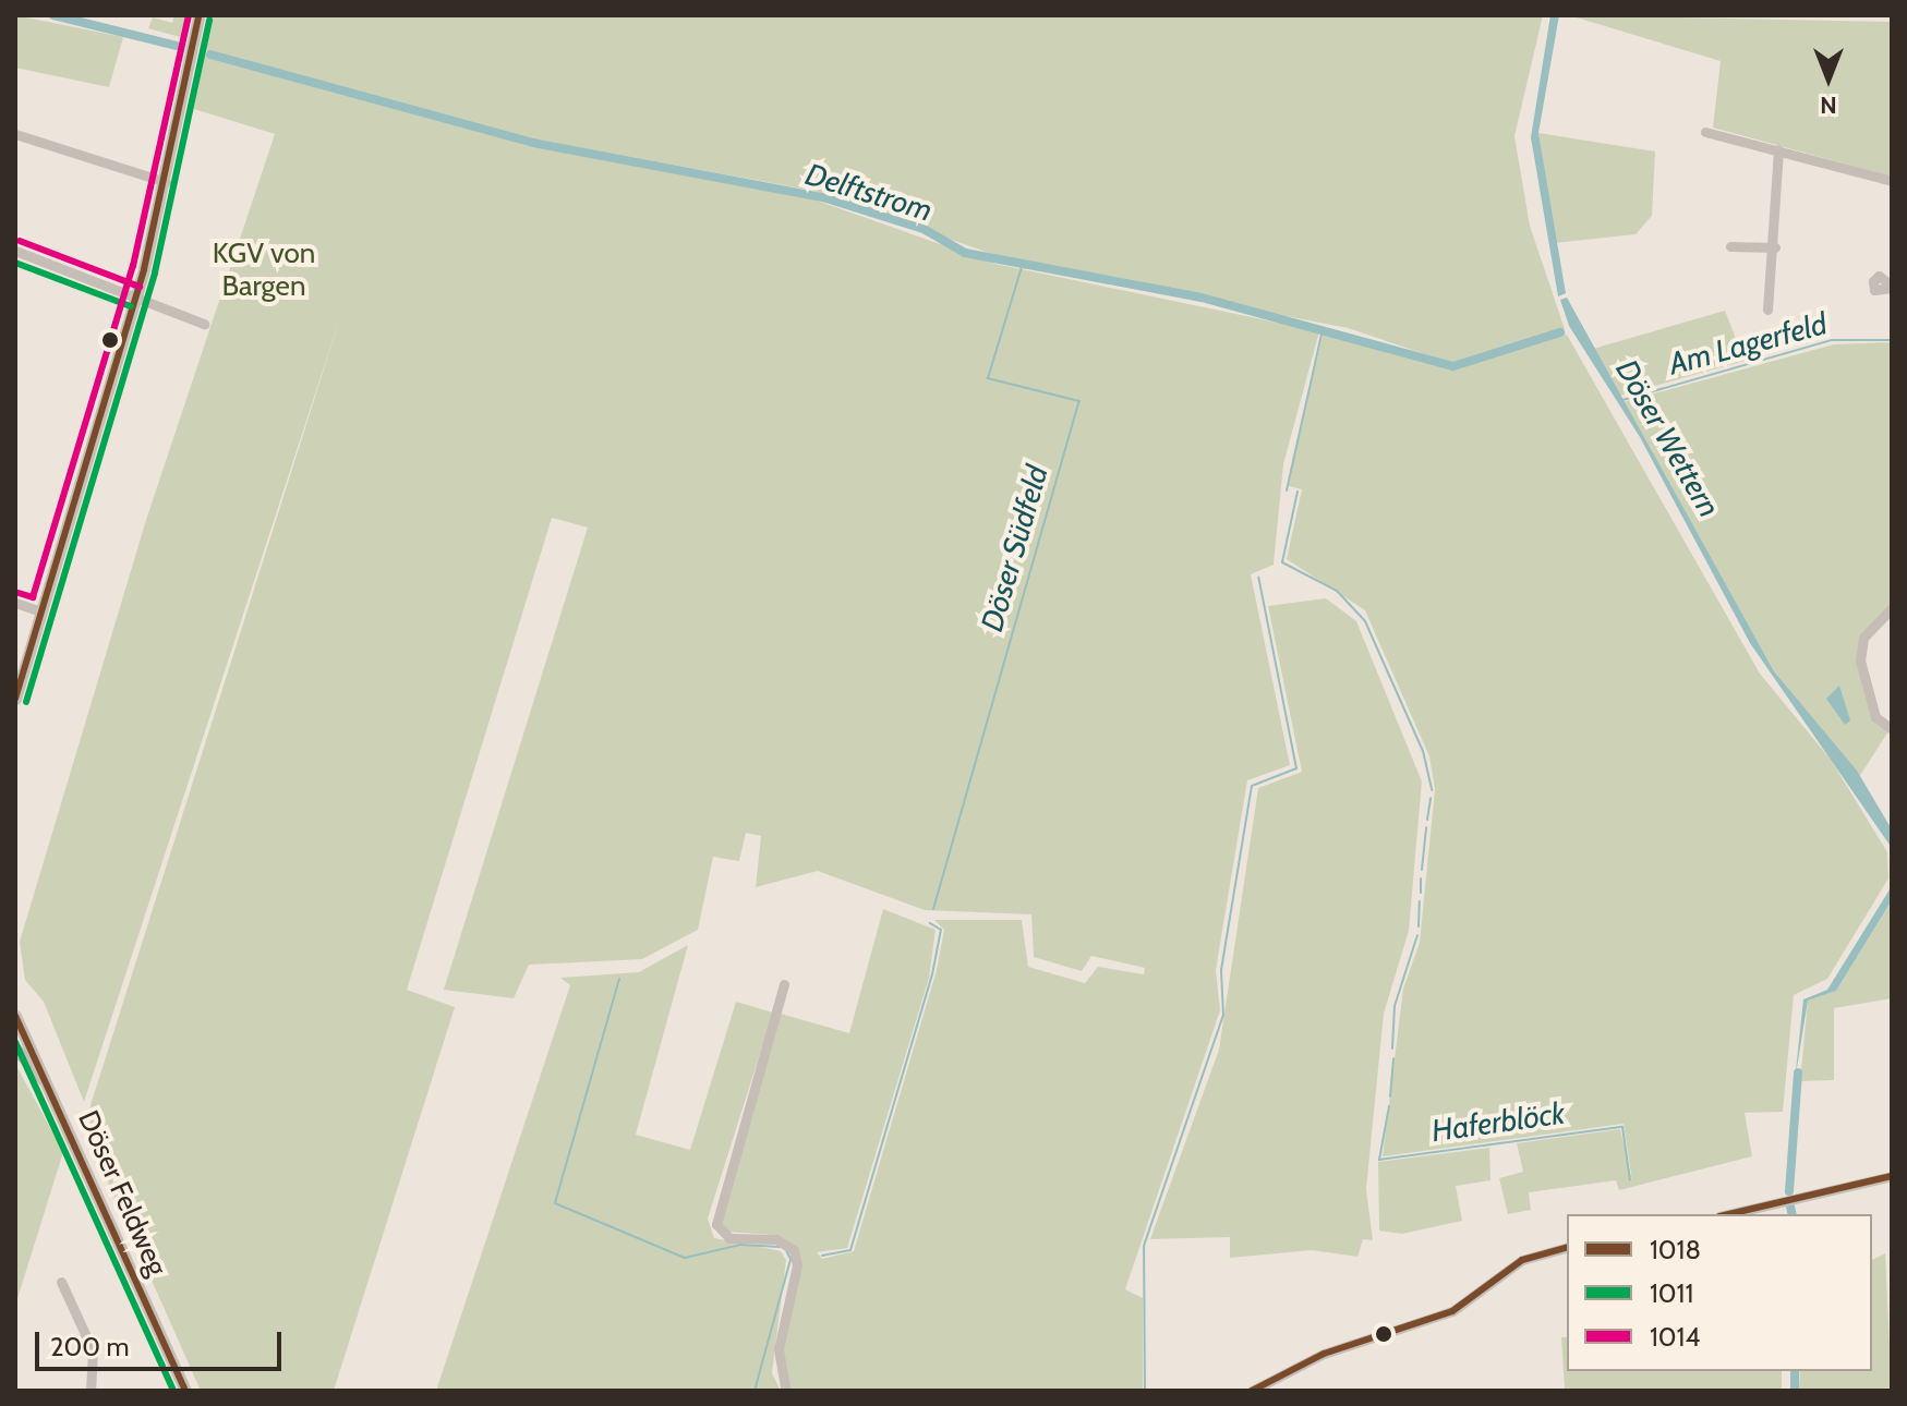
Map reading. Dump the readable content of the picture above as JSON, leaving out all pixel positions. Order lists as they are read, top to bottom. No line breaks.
{"streets":{"street":["Döser Feldweg"]},"water":["Delftstrom","Am Lagerfeld","Döser Wettern","Döser Südfeld","Haferblöck"],"parks":["KGV von Bargen"],"lines":["transit line 1014","transit line 1018","transit line 1011"],"legend":["1018","1011","1014"],"scale_bar":"200 m","north":"bottom"}
